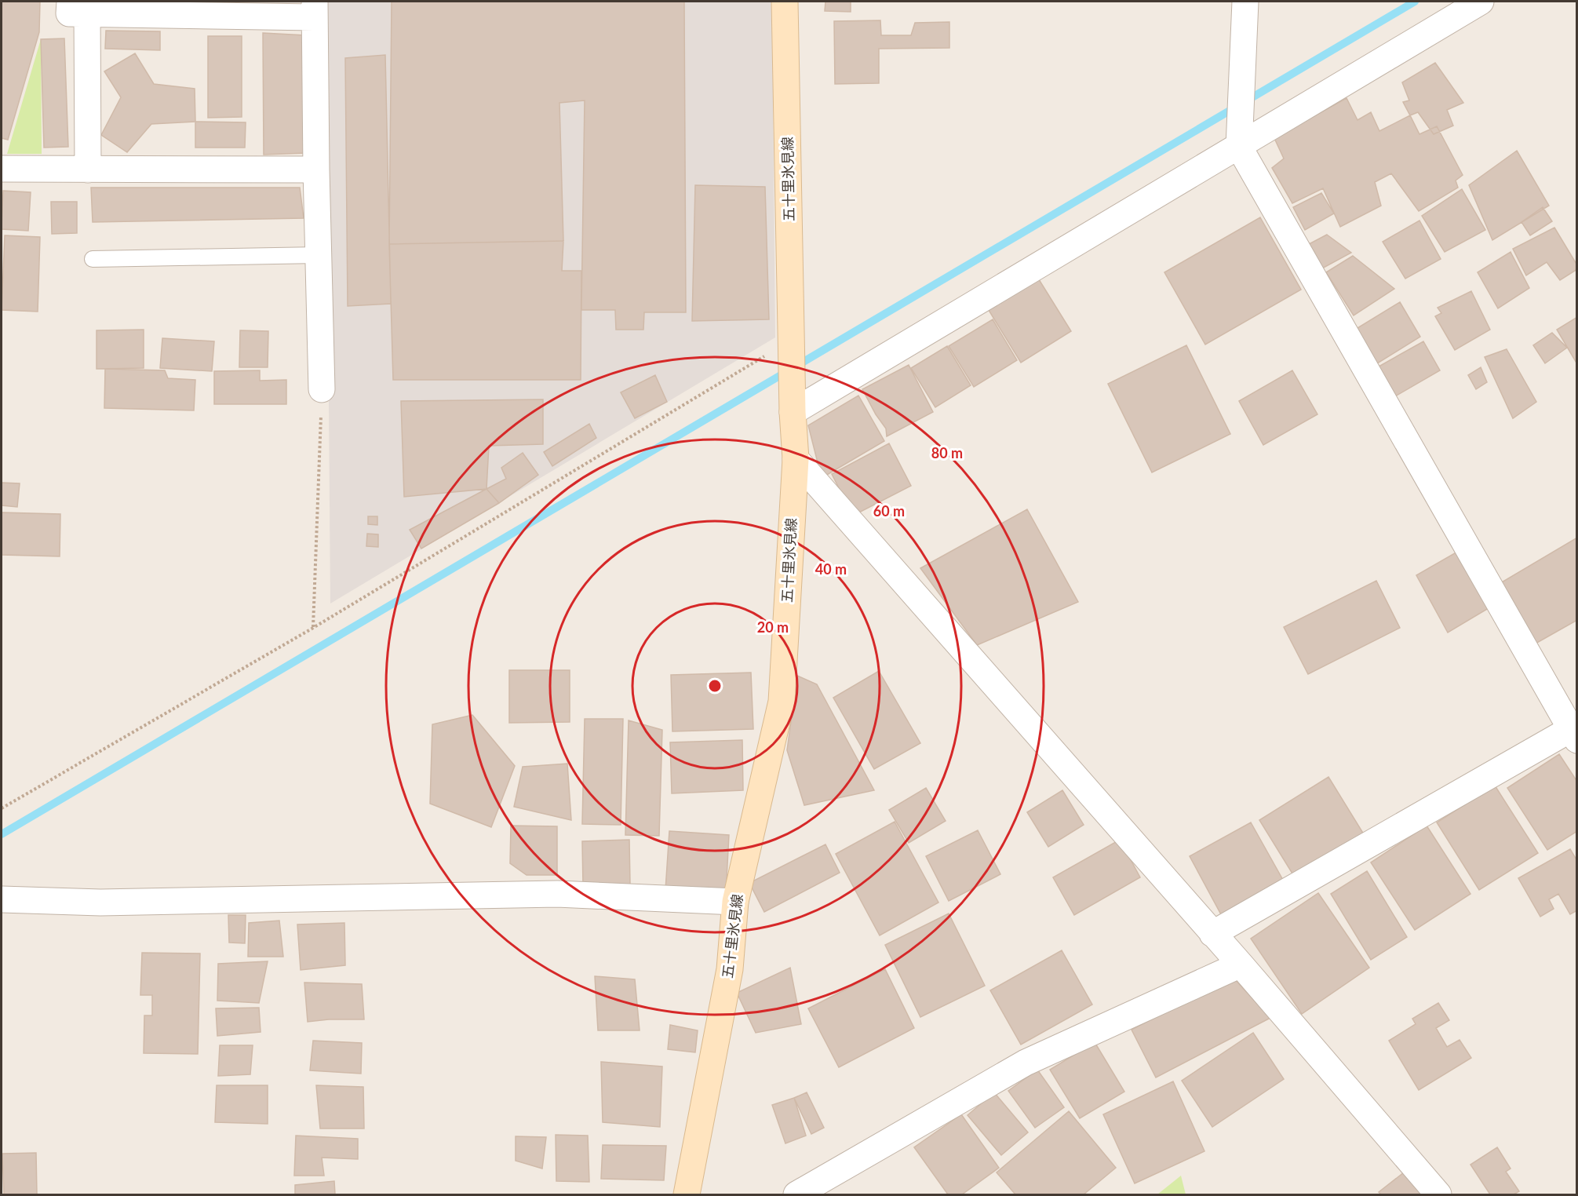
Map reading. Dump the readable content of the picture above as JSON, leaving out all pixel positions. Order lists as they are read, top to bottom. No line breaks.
{"streets":{"main road":["五十里氷見線"]},"rings":["80 m","60 m","40 m","20 m"]}
